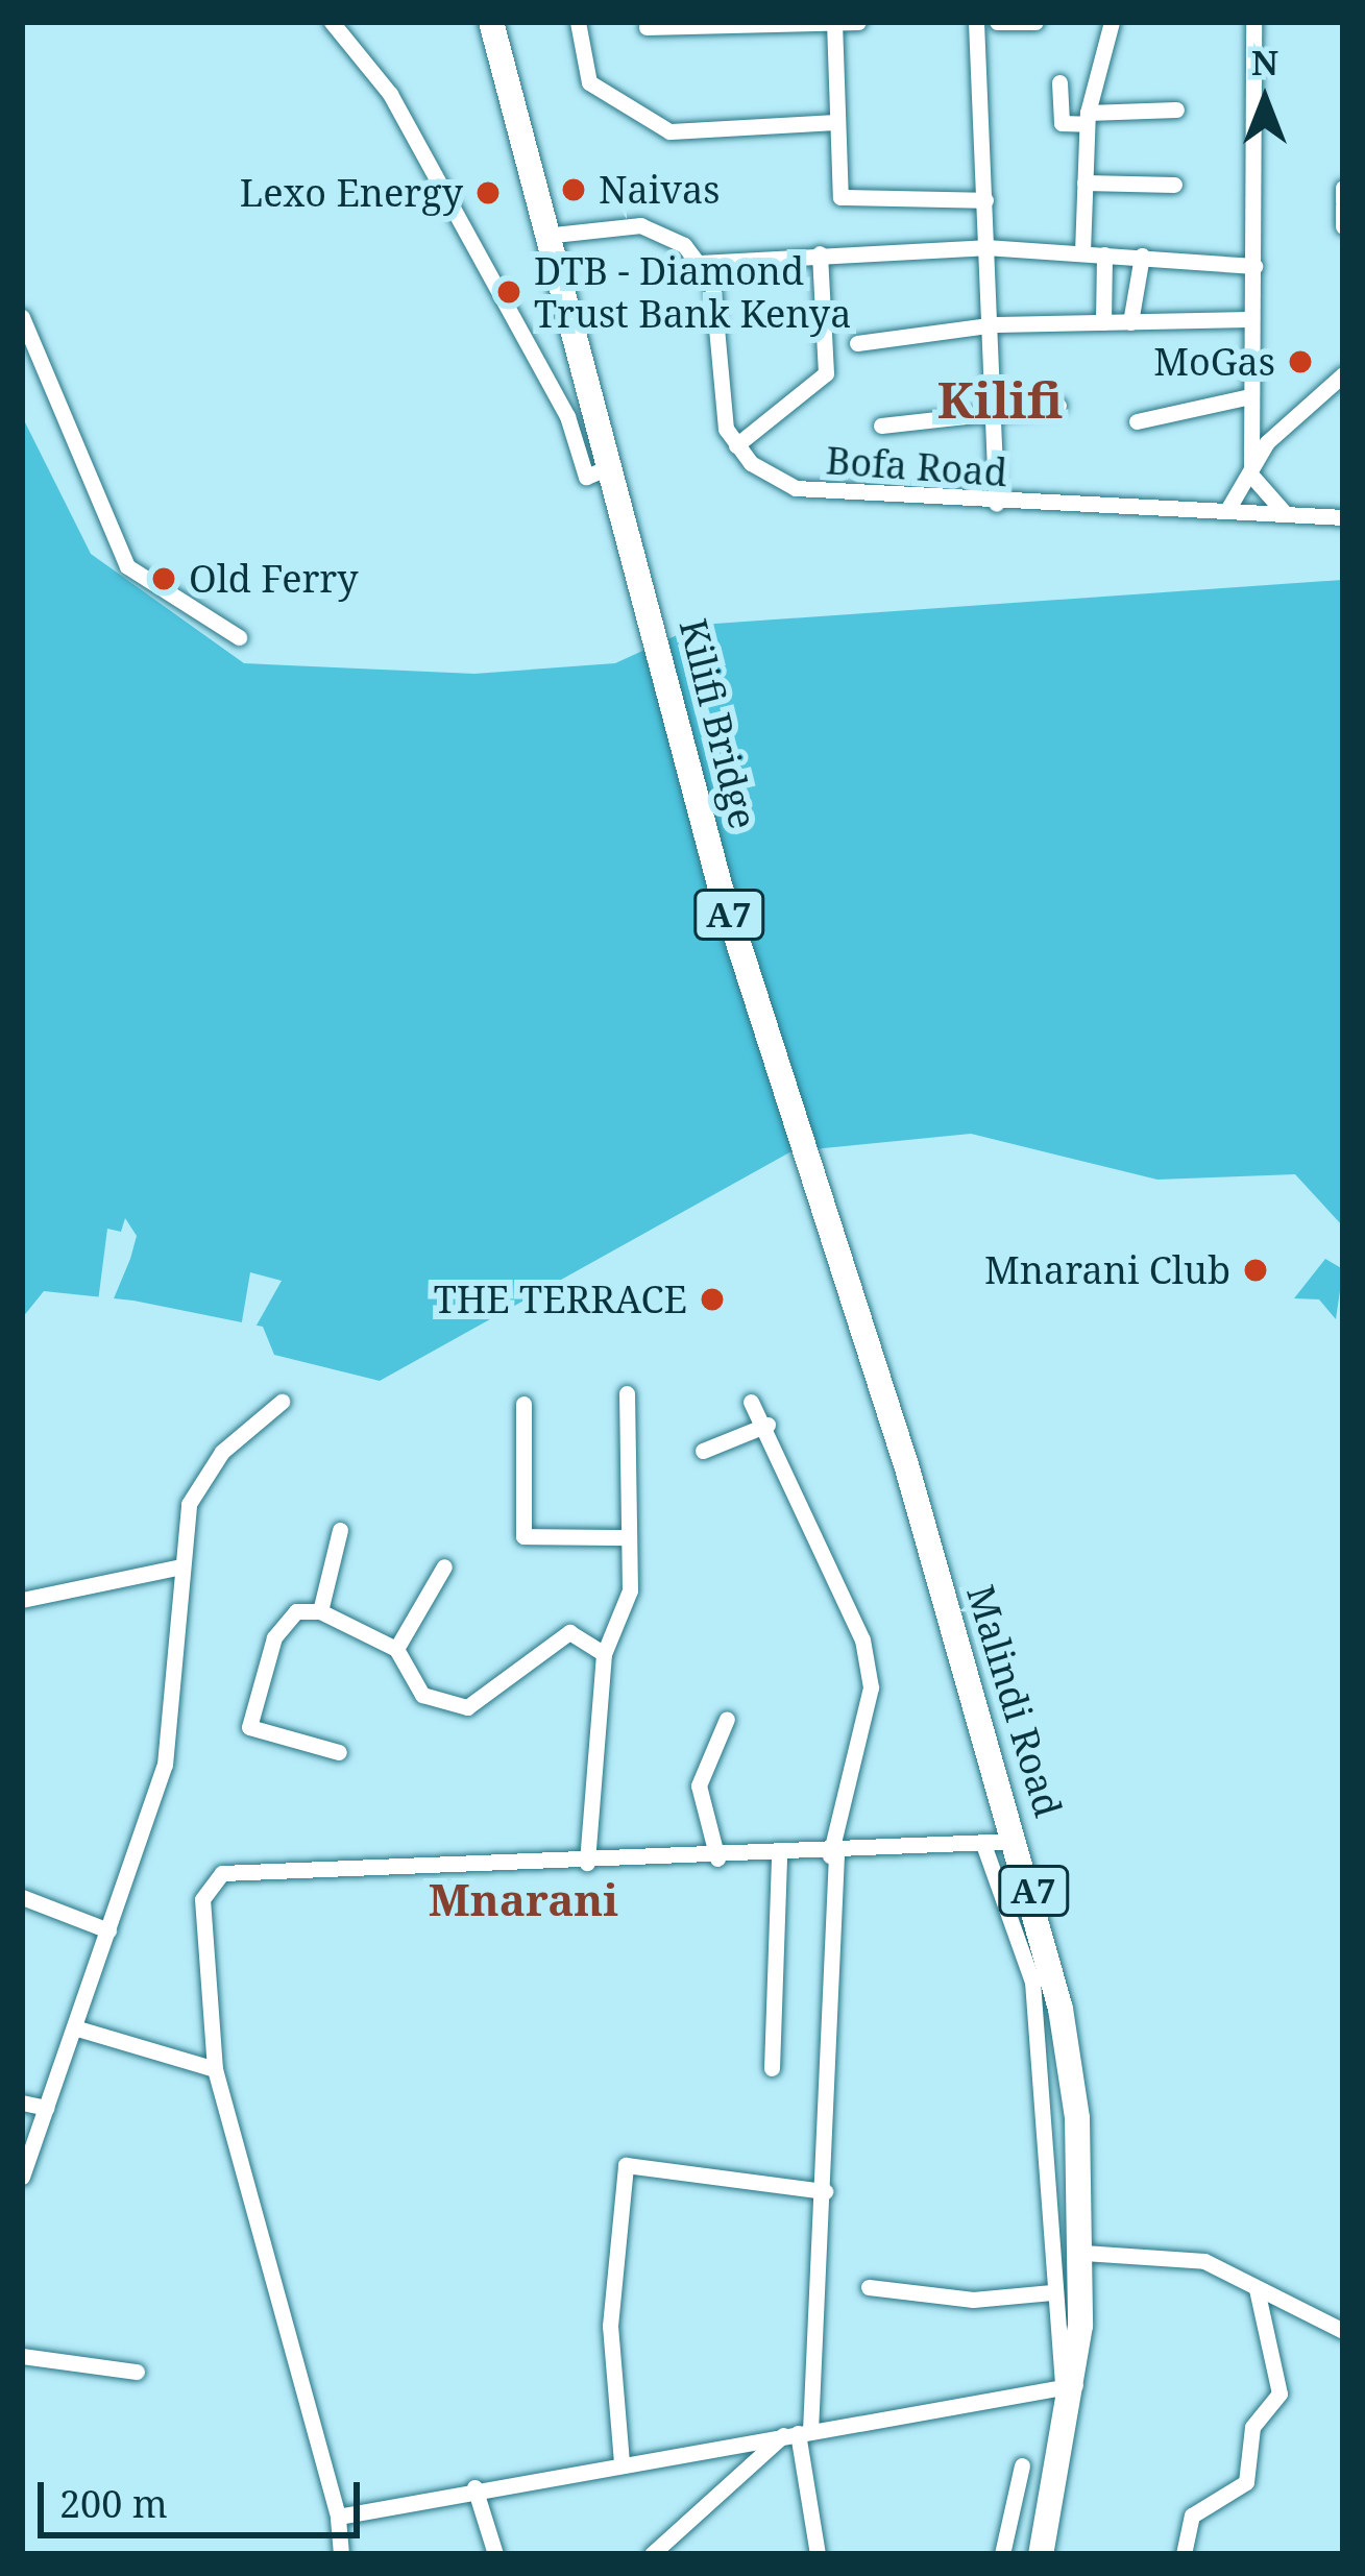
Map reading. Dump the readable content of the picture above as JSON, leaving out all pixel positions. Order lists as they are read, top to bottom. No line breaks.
{"streets":{"highway":["Kilifi Bridge","A7","Malindi Road"],"street":["Bofa Road"]},"crossings":[["Kilifi Bridge","A7"],["Kilifi Bridge","Malindi Road"]],"districts":["Kilifi","Mnarani"],"places":["Naivas","Lexo Energy","DTB - Diamond Trust Bank Kenya","MoGas","Old Ferry","Mnarani Club","THE TERRACE"],"scale_bar":"200 m","north":"top"}
